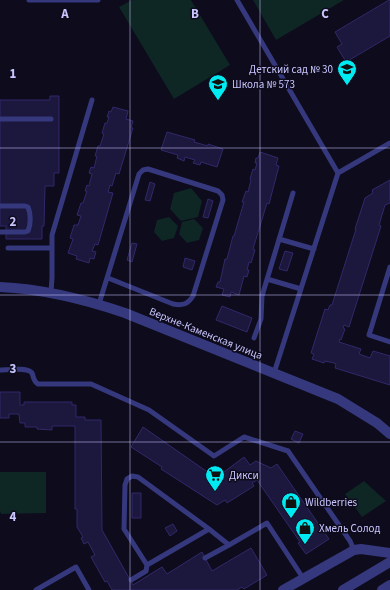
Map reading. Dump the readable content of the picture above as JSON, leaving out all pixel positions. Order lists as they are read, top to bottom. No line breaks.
{"streets":{"street":["Верхне-Каменская улица"]},"places":{"school or university":["Детский сад № 30","Школа № 573"],"supermarket":["Дикси"],"shop":["Wildberries","Хмель Солод"]},"grid":{"columns":["A","B","C"],"rows":["1","2","3","4"]}}
